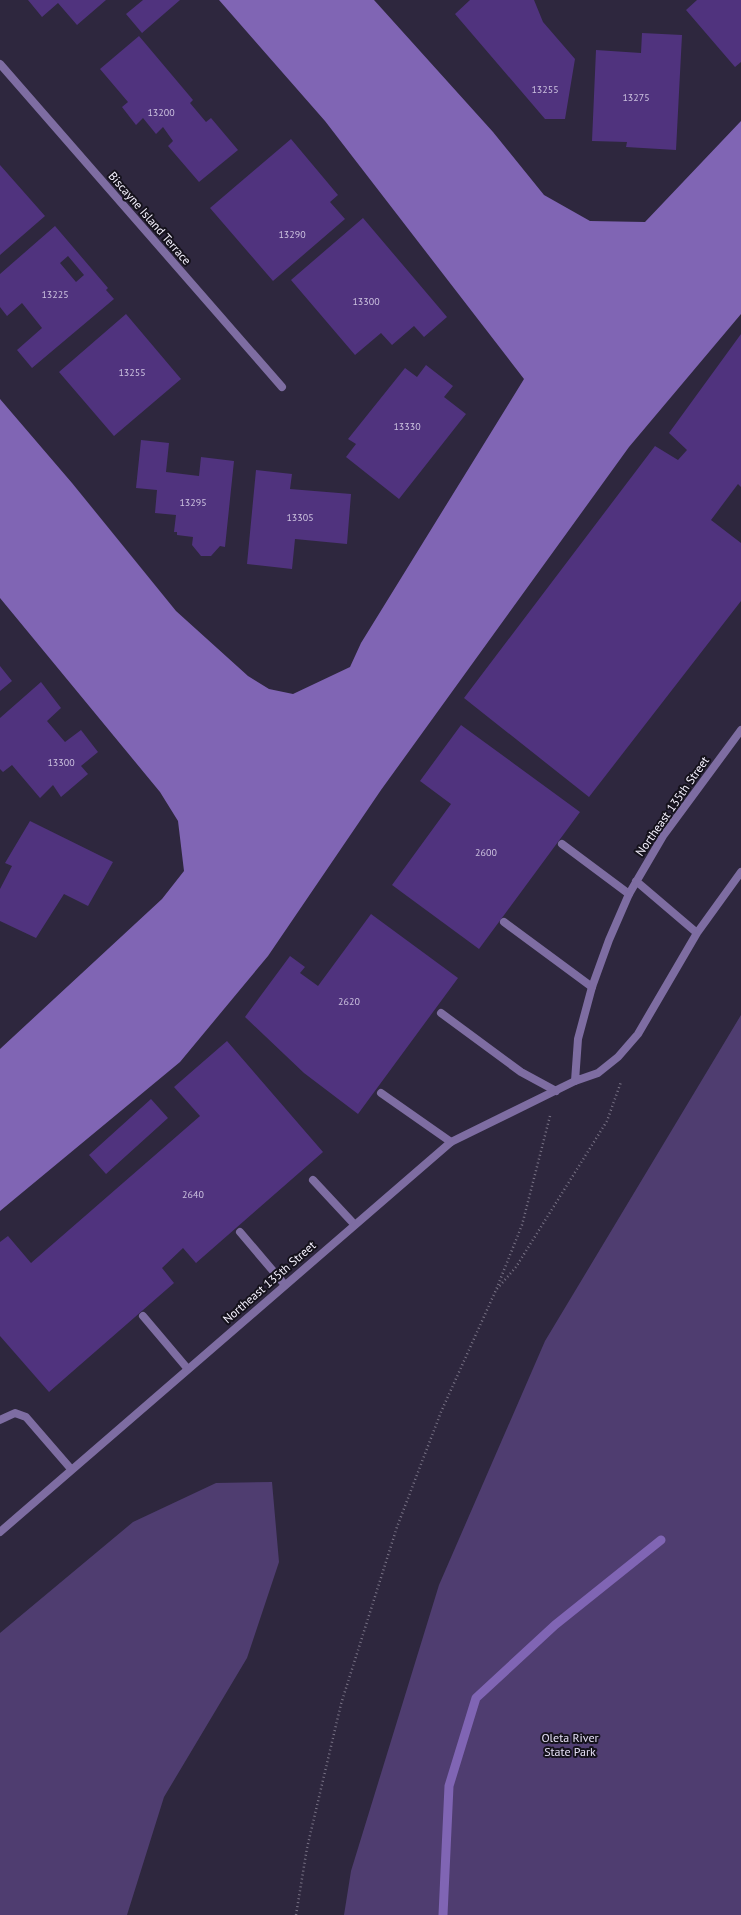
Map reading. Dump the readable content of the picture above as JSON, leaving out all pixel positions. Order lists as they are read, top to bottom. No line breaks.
{"streets":{"street":["Biscayne Island Terrace","Northeast 135th Street"]},"parks":["Oleta River State Park"],"house_numbers":["13255","13275","13200","13290","13225","13300","13255","13330","13295","13305","13300","2600","2620","2640"]}
